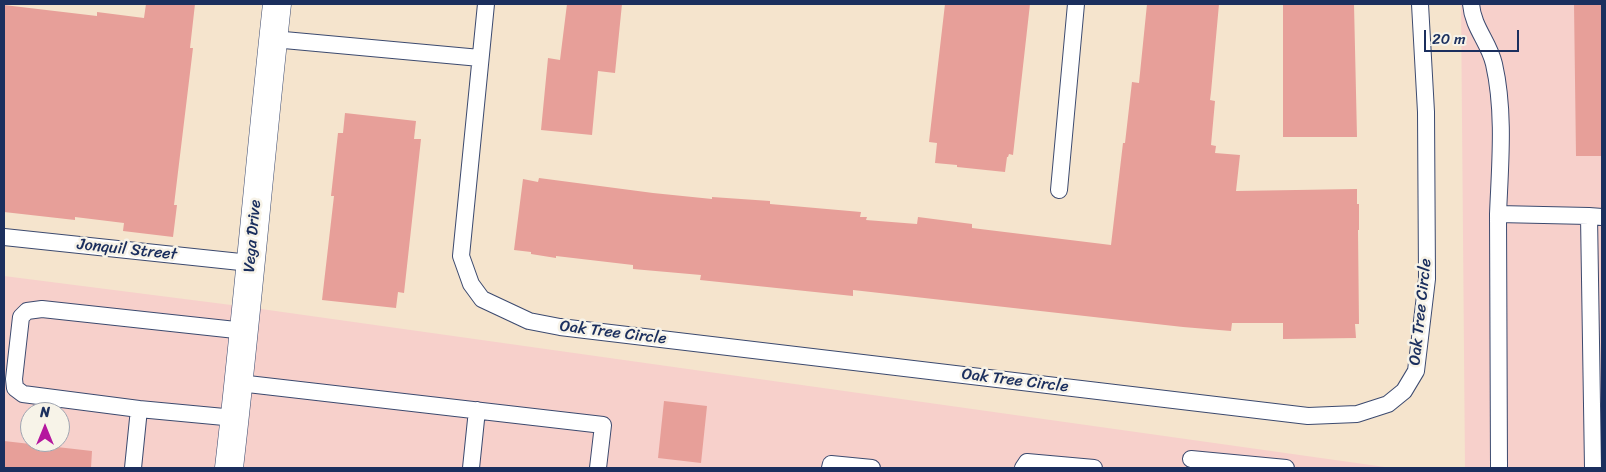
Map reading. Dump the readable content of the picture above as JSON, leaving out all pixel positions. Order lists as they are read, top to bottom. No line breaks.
{"streets":{"street":["Vega Drive"],"lane":["Jonquil Street","Oak Tree Circle"]},"crossings":[["Vega Drive","Jonquil Street"]],"scale_bar":"20 m","north":"top"}
